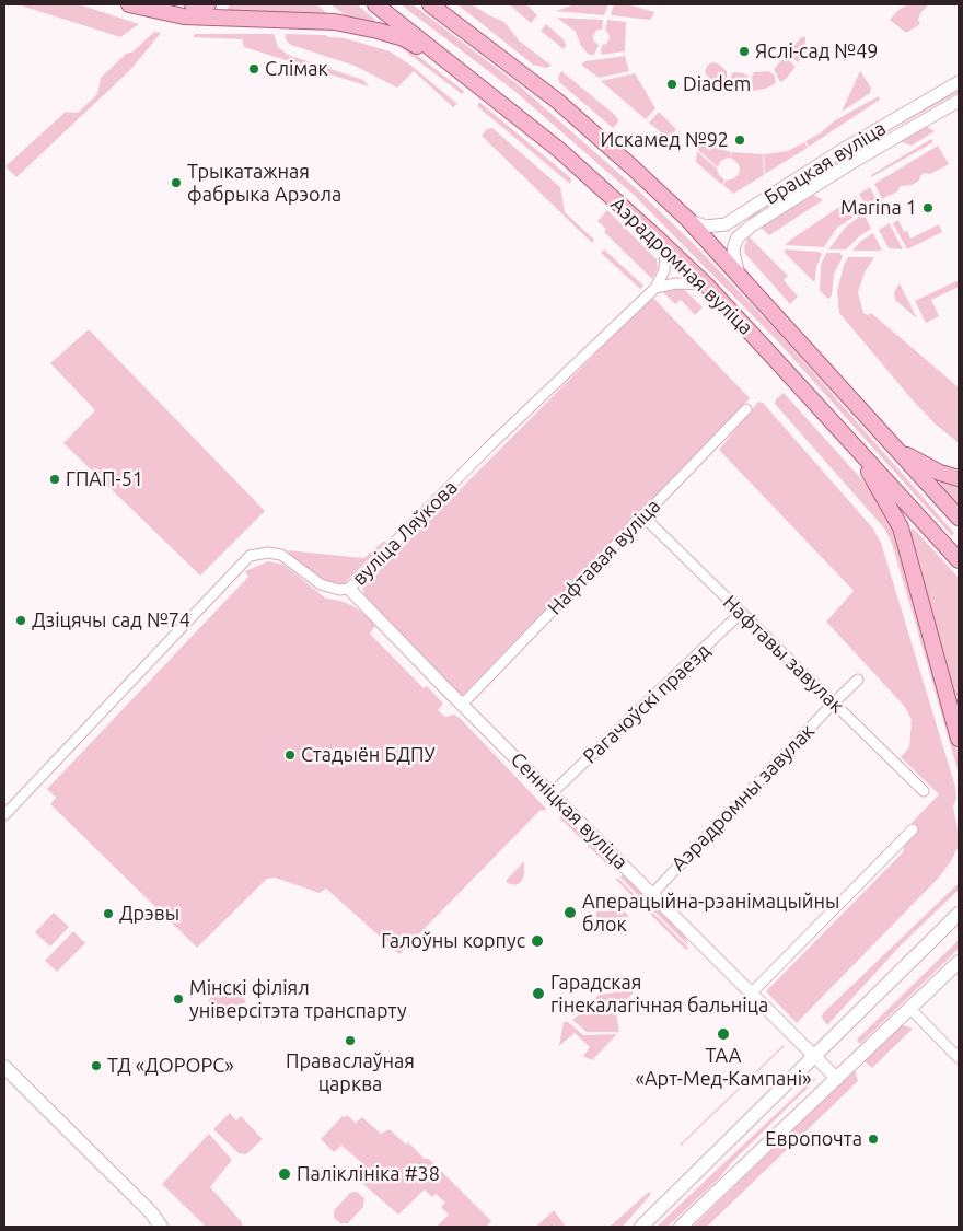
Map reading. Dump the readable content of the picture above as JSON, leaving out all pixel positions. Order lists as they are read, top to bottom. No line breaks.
{"streets":{"main road":["Аэрадромная вуліца"],"street":["Брацкая вуліца","вуліца Ляўкова","Нафтавая вуліца","Нафтавы завулак","Рагачоўскі праезд","Аэрадромны завулак","Сенніцкая вуліца"]},"crossings":[["Брацкая вуліца","Аэрадромная вуліца"],["Аэрадромная вуліца","вуліца Ляўкова"],["вуліца Ляўкова","Сенніцкая вуліца"],["Нафтавая вуліца","Нафтавы завулак"],["Нафтавая вуліца","Сенніцкая вуліца"],["Нафтавы завулак","Рагачоўскі праезд"],["Нафтавы завулак","Аэрадромны завулак"],["Рагачоўскі праезд","Сенніцкая вуліца"],["Аэрадромны завулак","Сенніцкая вуліца"]],"places":["Яслі-сад №49","Слімак","Diadem","Искамед №92","Трыкатажная фабрыка Арэола","Marina 1","ГПАП-51","Дзіцячы сад №74","Стадыён БДПУ","Аперацыйна-рэанімацыйны блок","Дрэвы","Галоўны корпус","Гарадская гінекалагічная бальніца","Мінскі філіял універсітэта транспарту","ТАА «Арт-Мед-Кампані»","Праваслаўная царква","ТД «ДОРОРС»","Европочта","Паліклініка #38"]}
